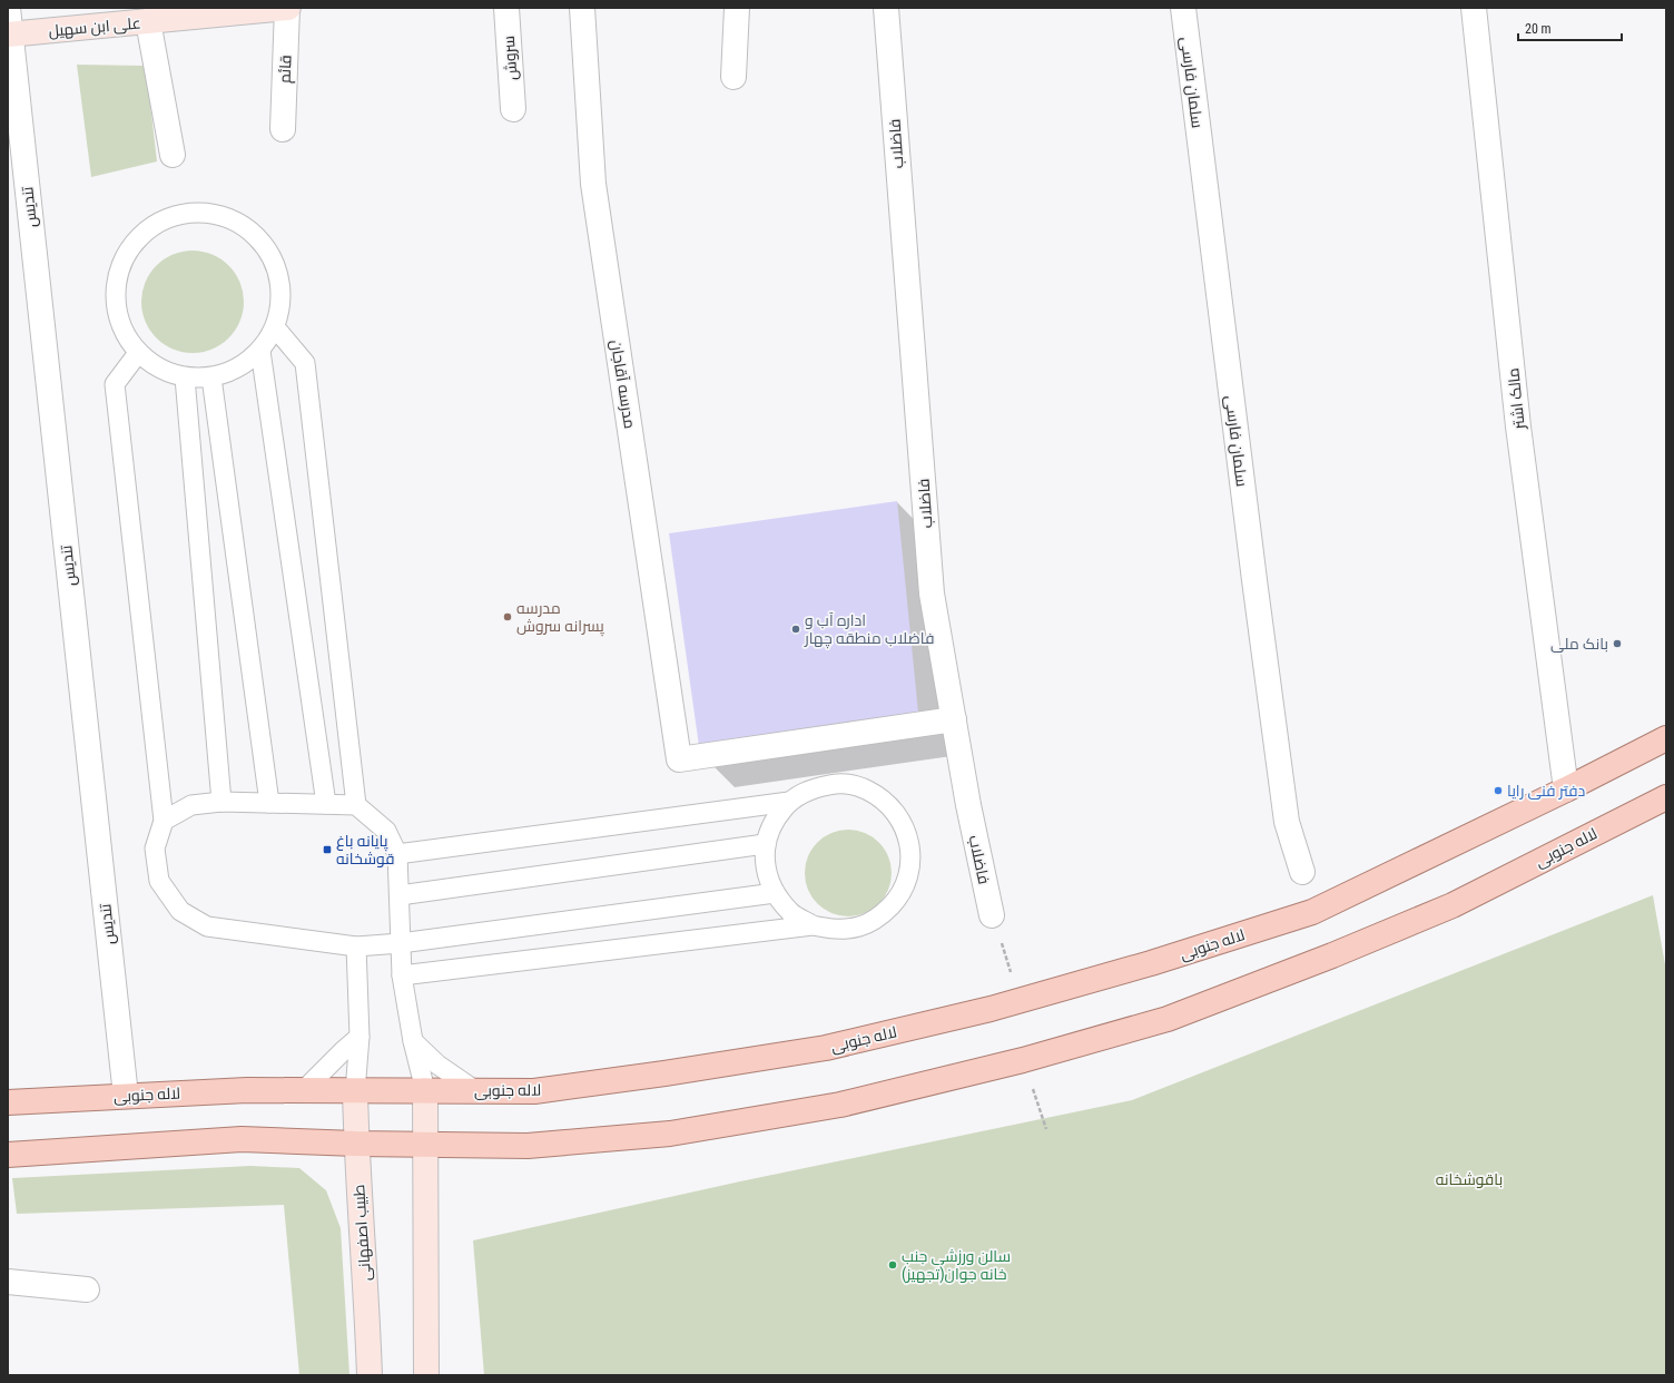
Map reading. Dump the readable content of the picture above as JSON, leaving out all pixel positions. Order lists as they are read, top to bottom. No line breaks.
{"streets":{"main road":["لاله جنوبی"],"street":["علی ابن سهیل","سروش","قائم","سلمان فارسی","فاضلاب","تندیس","مدرسه آقاجان","مالک اشتر","طبیب اصفهانی"]},"crossings":[["علی ابن سهیل","قائم"],["علی ابن سهیل","تندیس"],["فاضلاب","مدرسه آقاجان"],["تندیس","لاله جنوبی"],["مالک اشتر","لاله جنوبی"],["لاله جنوبی","طبیب اصفهانی"]],"parks":["باقوشخانه"],"places":{"other":["مدرسه پسرانه سروش","اداره آب و فاضلاب منطقه چهار","بانک ملی","دفتر فنی رایا","سالن ورزشی جنب خانه جوان(تجهیز)"],"transit":["پایانه باغ قوشخانه"]},"scale_bar":"20 m"}
